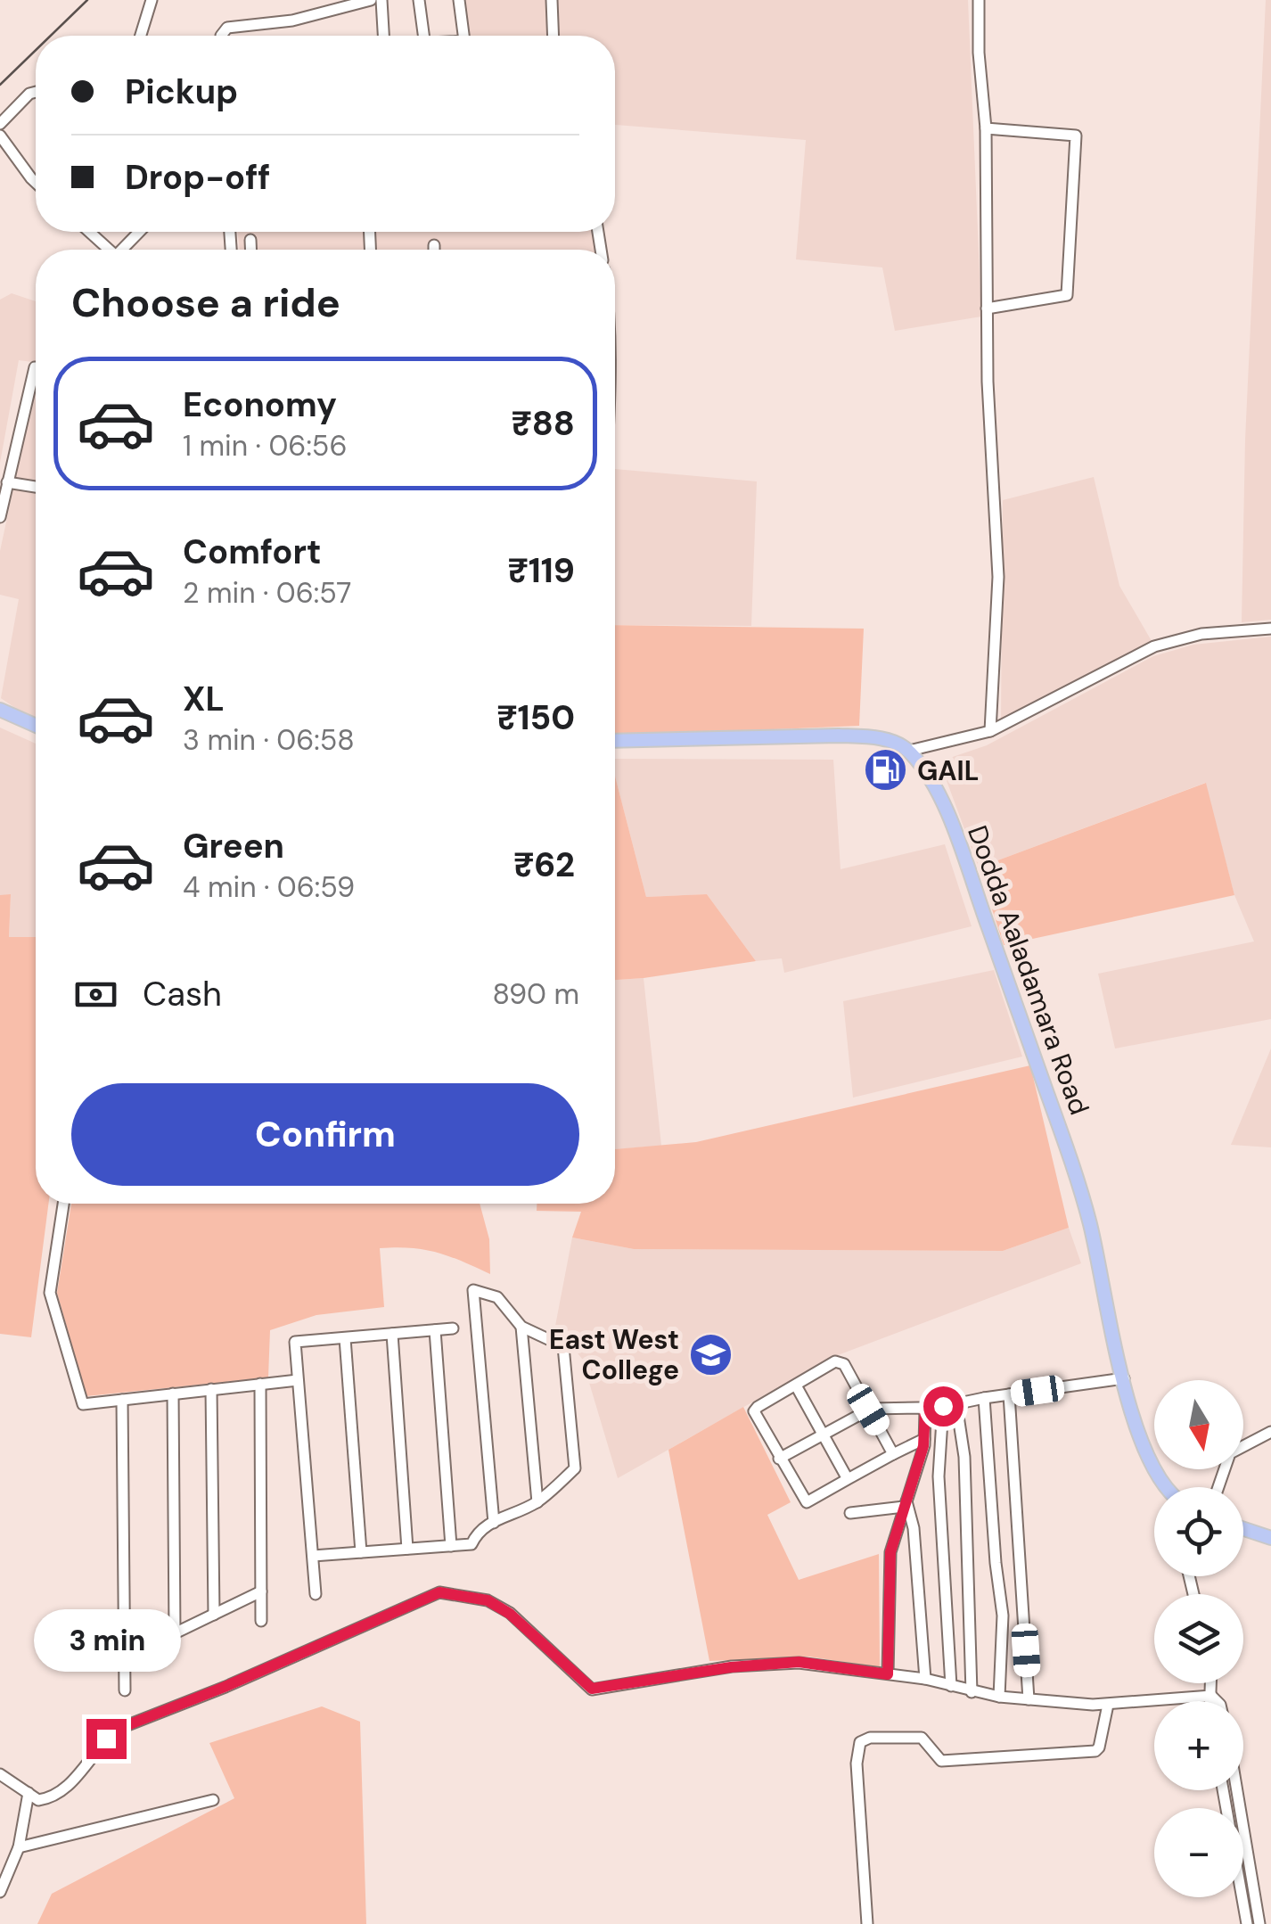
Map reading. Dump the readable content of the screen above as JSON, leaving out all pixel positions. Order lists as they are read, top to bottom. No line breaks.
{"streets":{"main road":["Dodda Aaladamara Road"]},"places":{"fuel station":["GAIL"],"school or university":["East West College"]},"north":"bottom","page":{"banner":["Pickup","Drop-off"],"heading":"Choose a ride","list":[{"name":"Economy","note":"1 min · 06:56","value":"₹88"},{"name":"Comfort","note":"2 min · 06:57","value":"₹119"},{"name":"XL","note":"3 min · 06:58","value":"₹150"},{"name":"Green","note":"4 min · 06:59","value":"₹62"}],"pay":["Cash","890 m"],"buttons":"Confirm","map_buttons":["+","−"],"bubble":"3 min"}}
